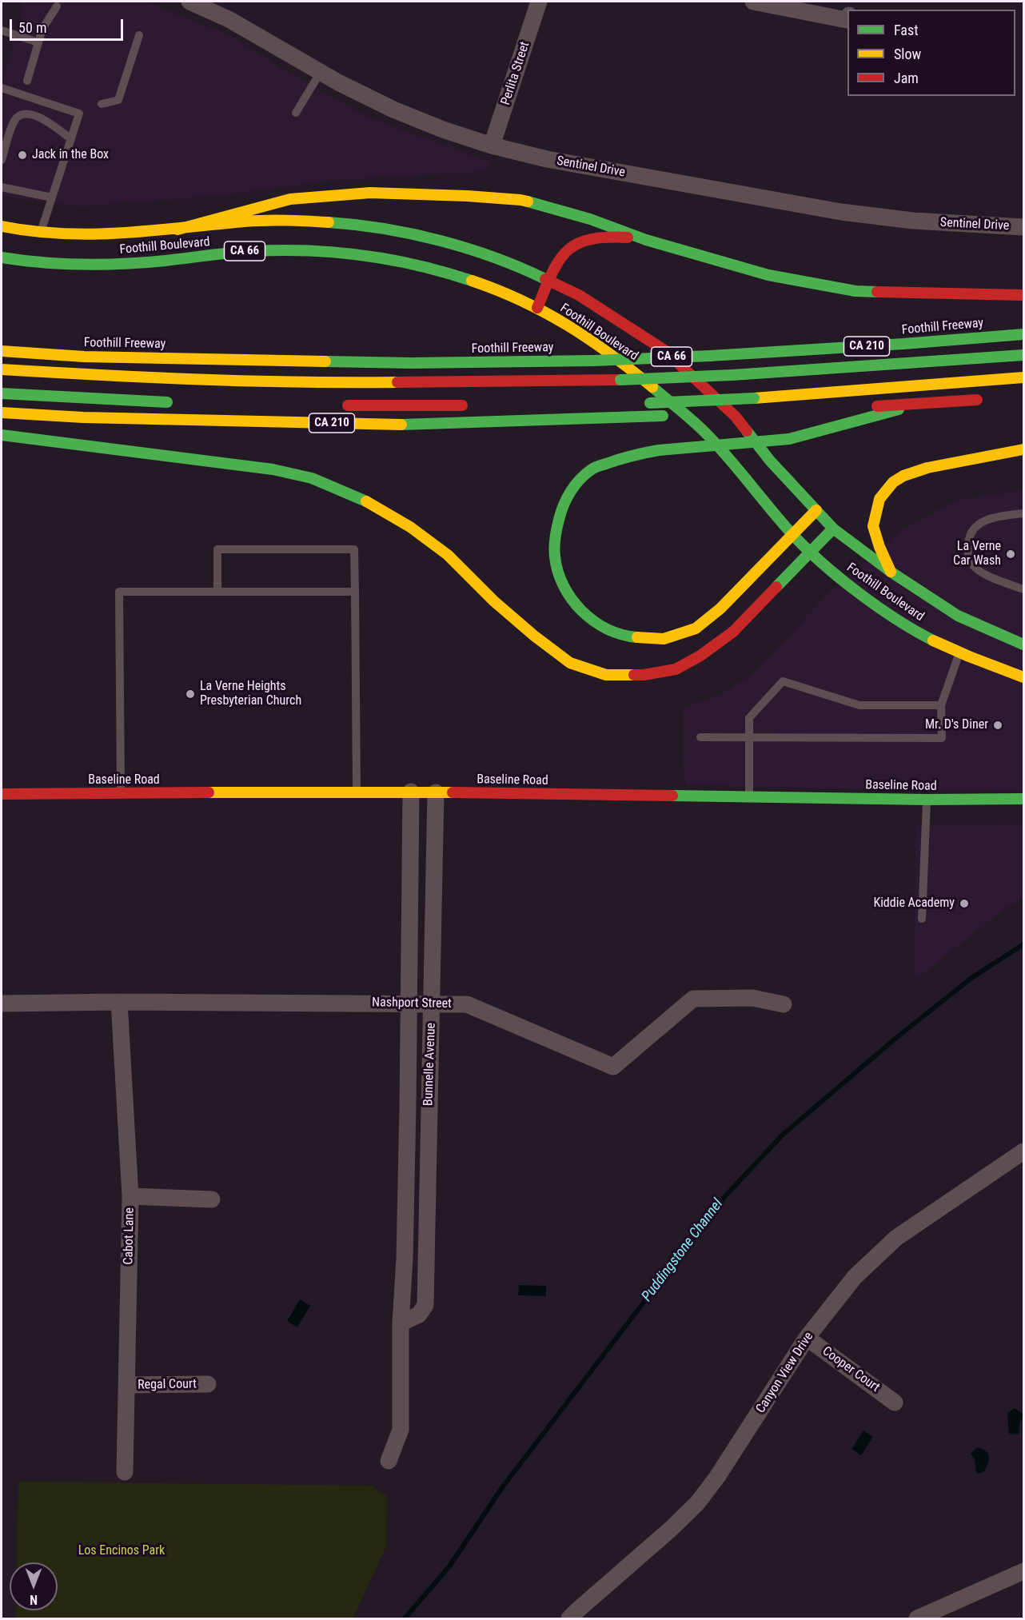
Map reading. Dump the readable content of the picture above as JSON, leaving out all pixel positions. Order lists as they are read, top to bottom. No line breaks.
{"streets":{"main road":["Foothill Boulevard","CA 66","Foothill Freeway","CA 210","Baseline Road"],"street":["Perlita Street","Sentinel Drive","Nashport Street","Bunnelle Avenue","Cabot Lane","Cooper Court","Canyon View Drive","Regal Court"]},"crossings":[["Perlita Street","Sentinel Drive"],["Baseline Road","Bunnelle Avenue"],["Nashport Street","Bunnelle Avenue"],["Nashport Street","Cabot Lane"],["Cabot Lane","Regal Court"],["Cooper Court","Canyon View Drive"]],"water":["Puddingstone Channel"],"parks":["Los Encinos Park"],"places":["Jack in the Box","La Verne Car Wash","La Verne Heights Presbyterian Church","Mr. D's Diner","Kiddie Academy"],"legend":["Fast","Slow","Jam"],"scale_bar":"50 m","north":"bottom"}
